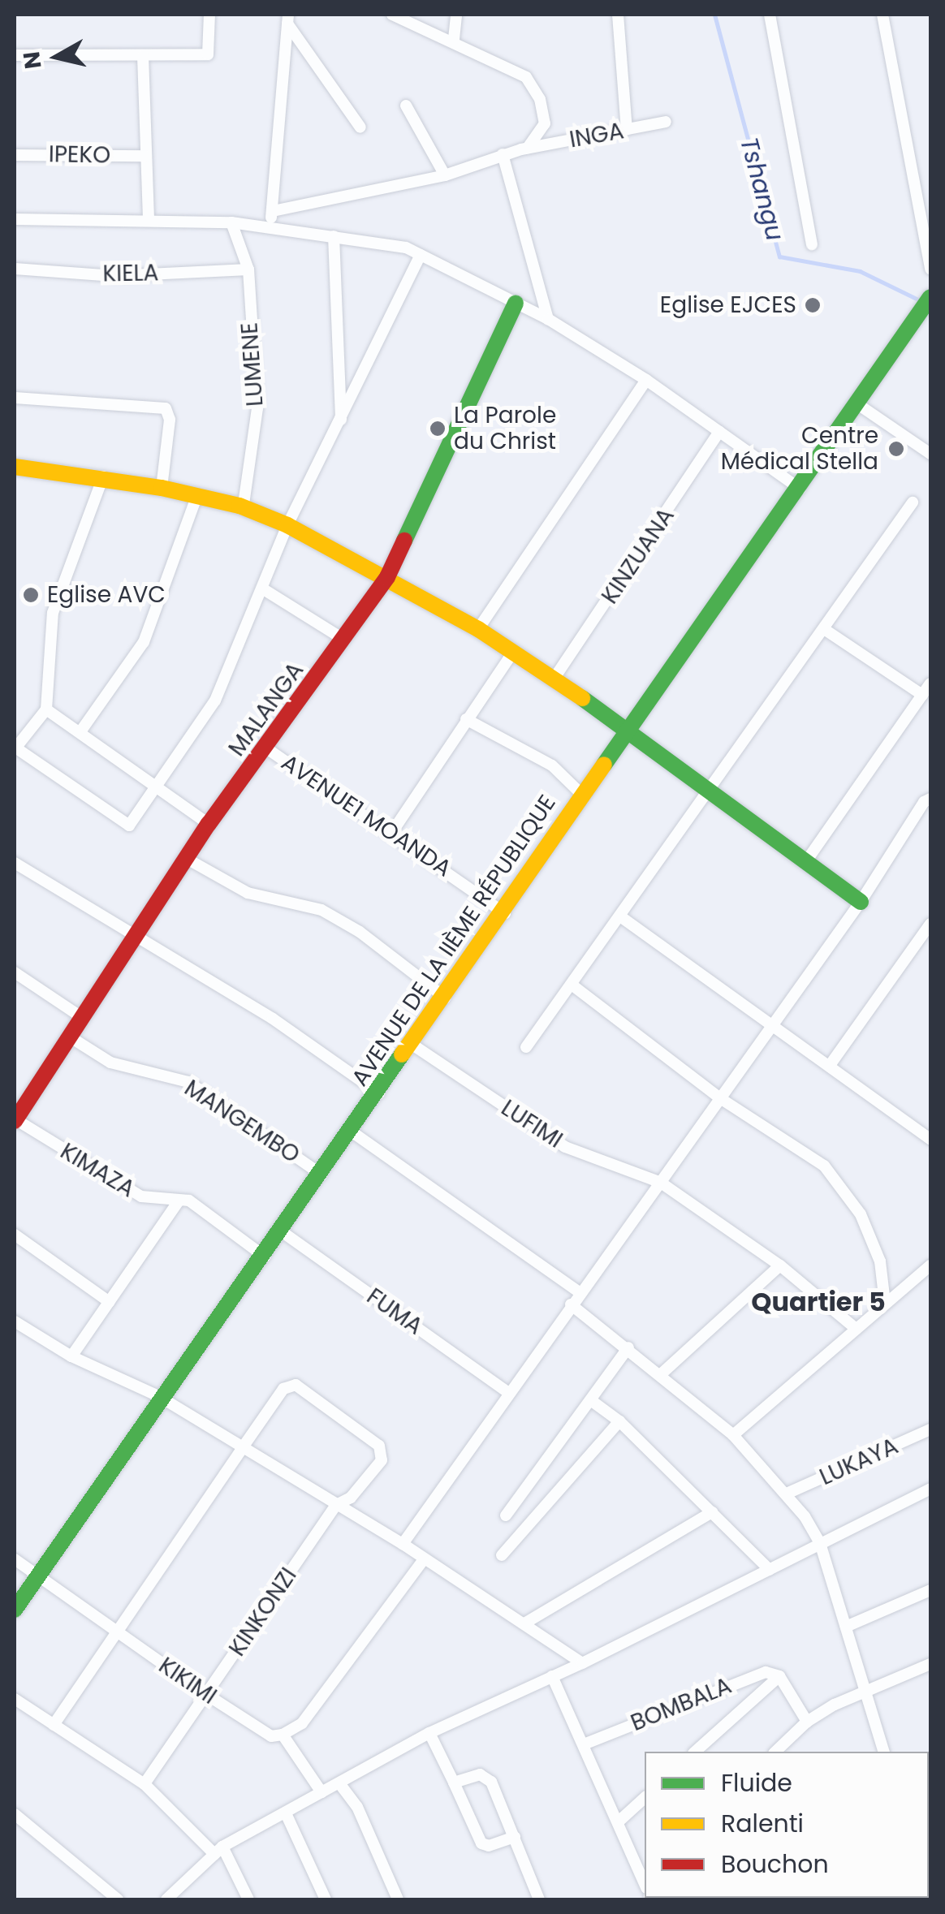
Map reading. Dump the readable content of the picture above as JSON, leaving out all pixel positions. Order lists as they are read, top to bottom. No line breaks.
{"streets":{"street":["INGA","IPEKO","KIELA","LUMENE","KINZUANA","MALANGA","AVENUE1 MOANDA","AVENUE DE LA IIÈME RÉPUBLIQUE","MANGEMBO","LUFIMI","KIMAZA","FUMA","LUKAYA","KINKONZI","KIKIMI","BOMBALA"]},"crossings":[["KIELA","LUMENE"],["MALANGA","AVENUE1 MOANDA"],["MALANGA","MANGEMBO"],["MALANGA","KIMAZA"],["AVENUE1 MOANDA","AVENUE DE LA IIÈME RÉPUBLIQUE"],["AVENUE DE LA IIÈME RÉPUBLIQUE","MANGEMBO"],["AVENUE DE LA IIÈME RÉPUBLIQUE","LUFIMI"],["AVENUE DE LA IIÈME RÉPUBLIQUE","KIMAZA"],["AVENUE DE LA IIÈME RÉPUBLIQUE","FUMA"],["AVENUE DE LA IIÈME RÉPUBLIQUE","KIKIMI"],["KINKONZI","KIKIMI"]],"districts":["Quartier 5"],"water":["Tshangu"],"places":["Eglise EJCES","La Parole du Christ","Centre Médical Stella","Eglise AVC"],"legend":["Fluide","Ralenti","Bouchon"],"north":"left"}
